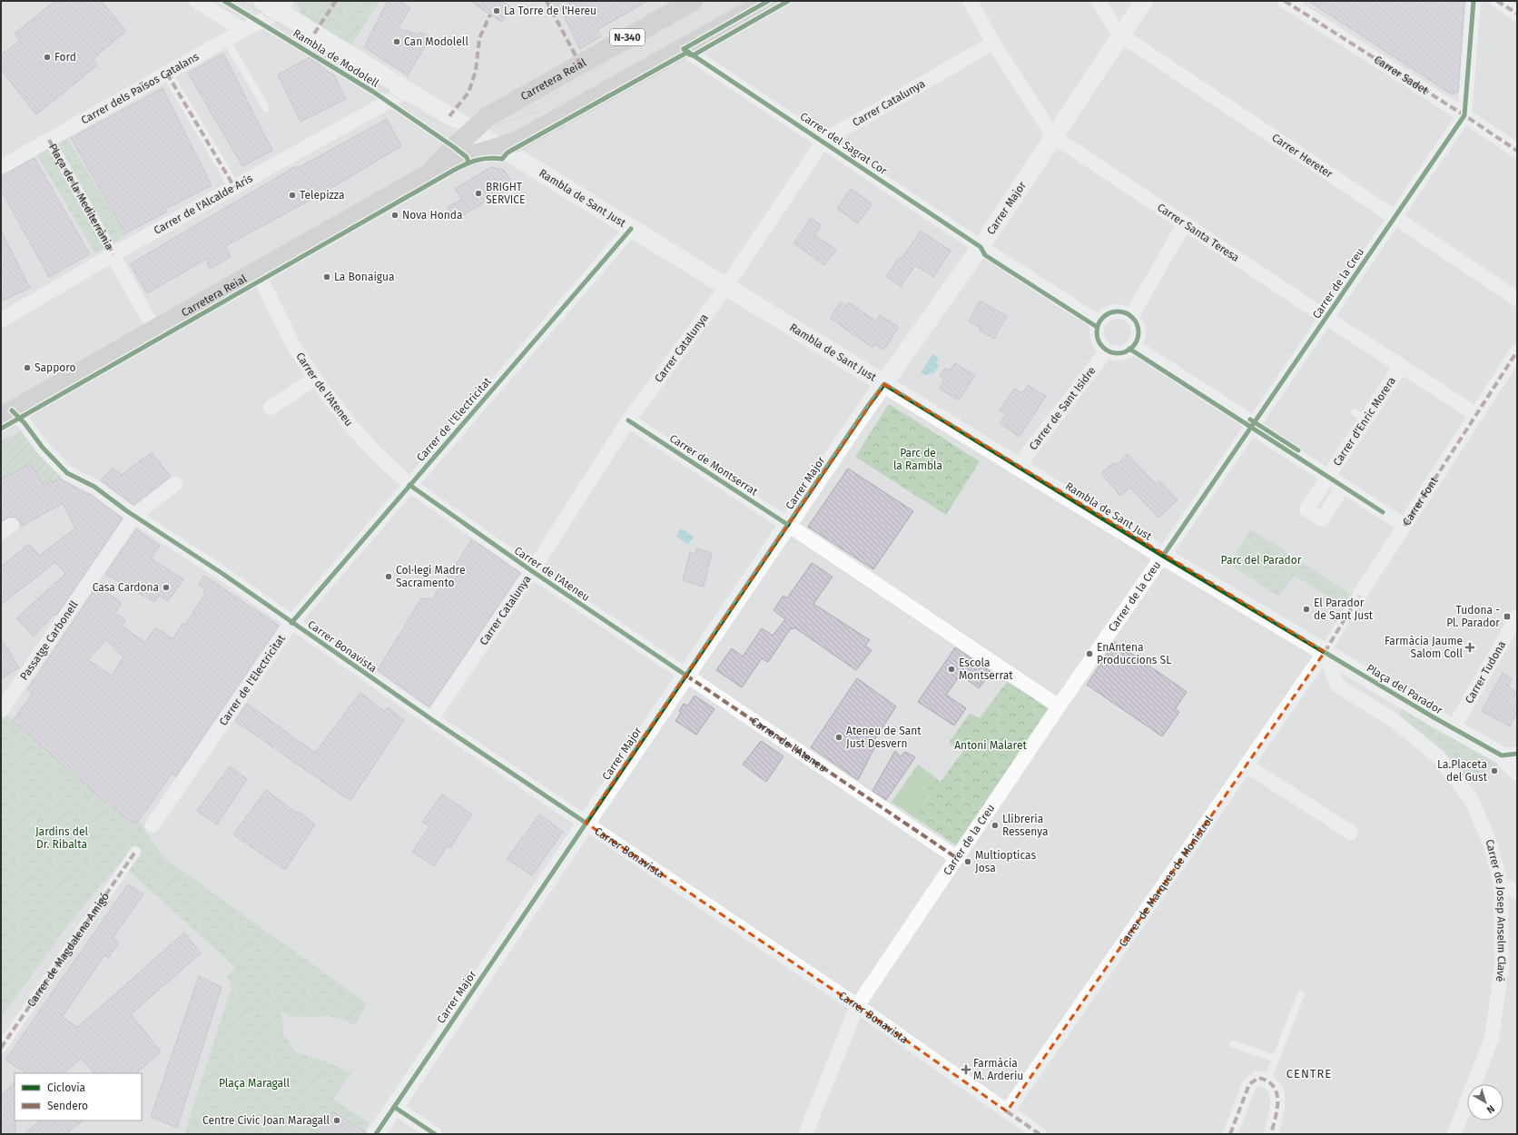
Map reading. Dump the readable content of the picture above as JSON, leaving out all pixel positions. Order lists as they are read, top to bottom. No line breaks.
{"streets":{"main road":["N-340","Carretera Reial"],"street":["Rambla de Modolell","Carrer Sadet","Carrer dels Països Catalans","Carrer Catalunya","Carrer del Sagrat Cor","Carrer Hereter","Plaça de la Mediterrània","Rambla de Sant Just","Carrer de l'Alcalde Arís","Carrer Major","Carrer Santa Teresa","Carrer de la Creu","Carrer de l'Ateneu","Carrer de Sant Isidre","Carrer de l'Electricitat","Carrer d'Enric Morera","Carrer de Montserrat","Carrer Font","Passatge Carbonell","Carrer Bonavista","Carrer Tudona","Plaça del Parador","Carrer de Marques de Monistrol","Carrer de Josep Anselm Clavé","Carrer de Magdalena Amigó"]},"crossings":[["Rambla de Modolell","Carretera Reial"],["Rambla de Modolell","Carrer dels Països Catalans"],["Rambla de Modolell","Rambla de Sant Just"],["Rambla de Modolell","Carrer de l'Alcalde Arís"],["Carrer Sadet","Carrer de la Creu"],["Carretera Reial","Carrer del Sagrat Cor"],["Carretera Reial","Rambla de Sant Just"],["Carretera Reial","Carrer de l'Ateneu"],["Carretera Reial","Carrer Bonavista"],["Carrer dels Països Catalans","Plaça de la Mediterrània"],["Carrer Catalunya","Carrer del Sagrat Cor"],["Carrer Catalunya","Rambla de Sant Just"],["Carrer Catalunya","Carrer Santa Teresa"],["Carrer Catalunya","Carrer de l'Ateneu"],["Carrer Catalunya","Carrer de Montserrat"],["Carrer Catalunya","Carrer Bonavista"],["Carrer del Sagrat Cor","Carrer Major"],["Carrer del Sagrat Cor","Carrer de Sant Isidre"],["Carrer Hereter","Carrer Major"],["Carrer Hereter","Carrer de la Creu"],["Plaça de la Mediterrània","Carrer de l'Alcalde Arís"],["Rambla de Sant Just","Carrer Major"],["Rambla de Sant Just","Carrer de la Creu"],["Rambla de Sant Just","Carrer de Sant Isidre"],["Rambla de Sant Just","Carrer de l'Electricitat"],["Rambla de Sant Just","Carrer Font"],["Rambla de Sant Just","Plaça del Parador"],["Rambla de Sant Just","Carrer de Marques de Monistrol"],["Rambla de Sant Just","Carrer de Josep Anselm Clavé"],["Carrer Major","Carrer Santa Teresa"],["Carrer Major","Carrer de l'Ateneu"],["Carrer Major","Carrer de Montserrat"],["Carrer Major","Carrer Bonavista"],["Carrer Santa Teresa","Carrer de la Creu"],["Carrer Santa Teresa","Carrer d'Enric Morera"],["Carrer Santa Teresa","Carrer Font"],["Carrer de la Creu","Carrer de l'Ateneu"],["Carrer de la Creu","Carrer de Montserrat"],["Carrer de la Creu","Carrer Bonavista"],["Carrer de l'Ateneu","Carrer de l'Electricitat"],["Carrer de l'Electricitat","Carrer Bonavista"],["Carrer Font","Plaça del Parador"],["Carrer Font","Carrer de Marques de Monistrol"],["Carrer Font","Carrer de Josep Anselm Clavé"],["Passatge Carbonell","Carrer Bonavista"],["Carrer Bonavista","Carrer de Marques de Monistrol"],["Carrer Tudona","Plaça del Parador"],["Plaça del Parador","Carrer de Marques de Monistrol"],["Plaça del Parador","Carrer de Josep Anselm Clavé"],["Carrer de Marques de Monistrol","Carrer de Josep Anselm Clavé"]],"districts":["CENTRE"],"parks":["Parc de la Rambla","Parc del Parador","Antoni Malaret","Jardins del Dr. Ribalta","Plaça Maragall"],"places":{"other":["La Torre de l'Hereu","Can Modolell","Ford","BRIGHT SERVICE","Telepizza","Nova Honda","La Bonaigua","Sapporo","Col·legi Madre Sacramento","Casa Cardona","El Parador de Sant Just","EnAntena Produccions SL","Escola Montserrat","Ateneu de Sant Just Desvern","La.Placeta del Gust","Llibreria Ressenya","Multiopticas Josa","Centre Civic Joan Maragall"],"transit":["Tudona - Pl. Parador"],"health":["Farmàcia Jaume Salom Coll","Farmàcia M. Arderiu"]},"legend":["Ciclovía","Sendero"],"north":"bottom right"}
